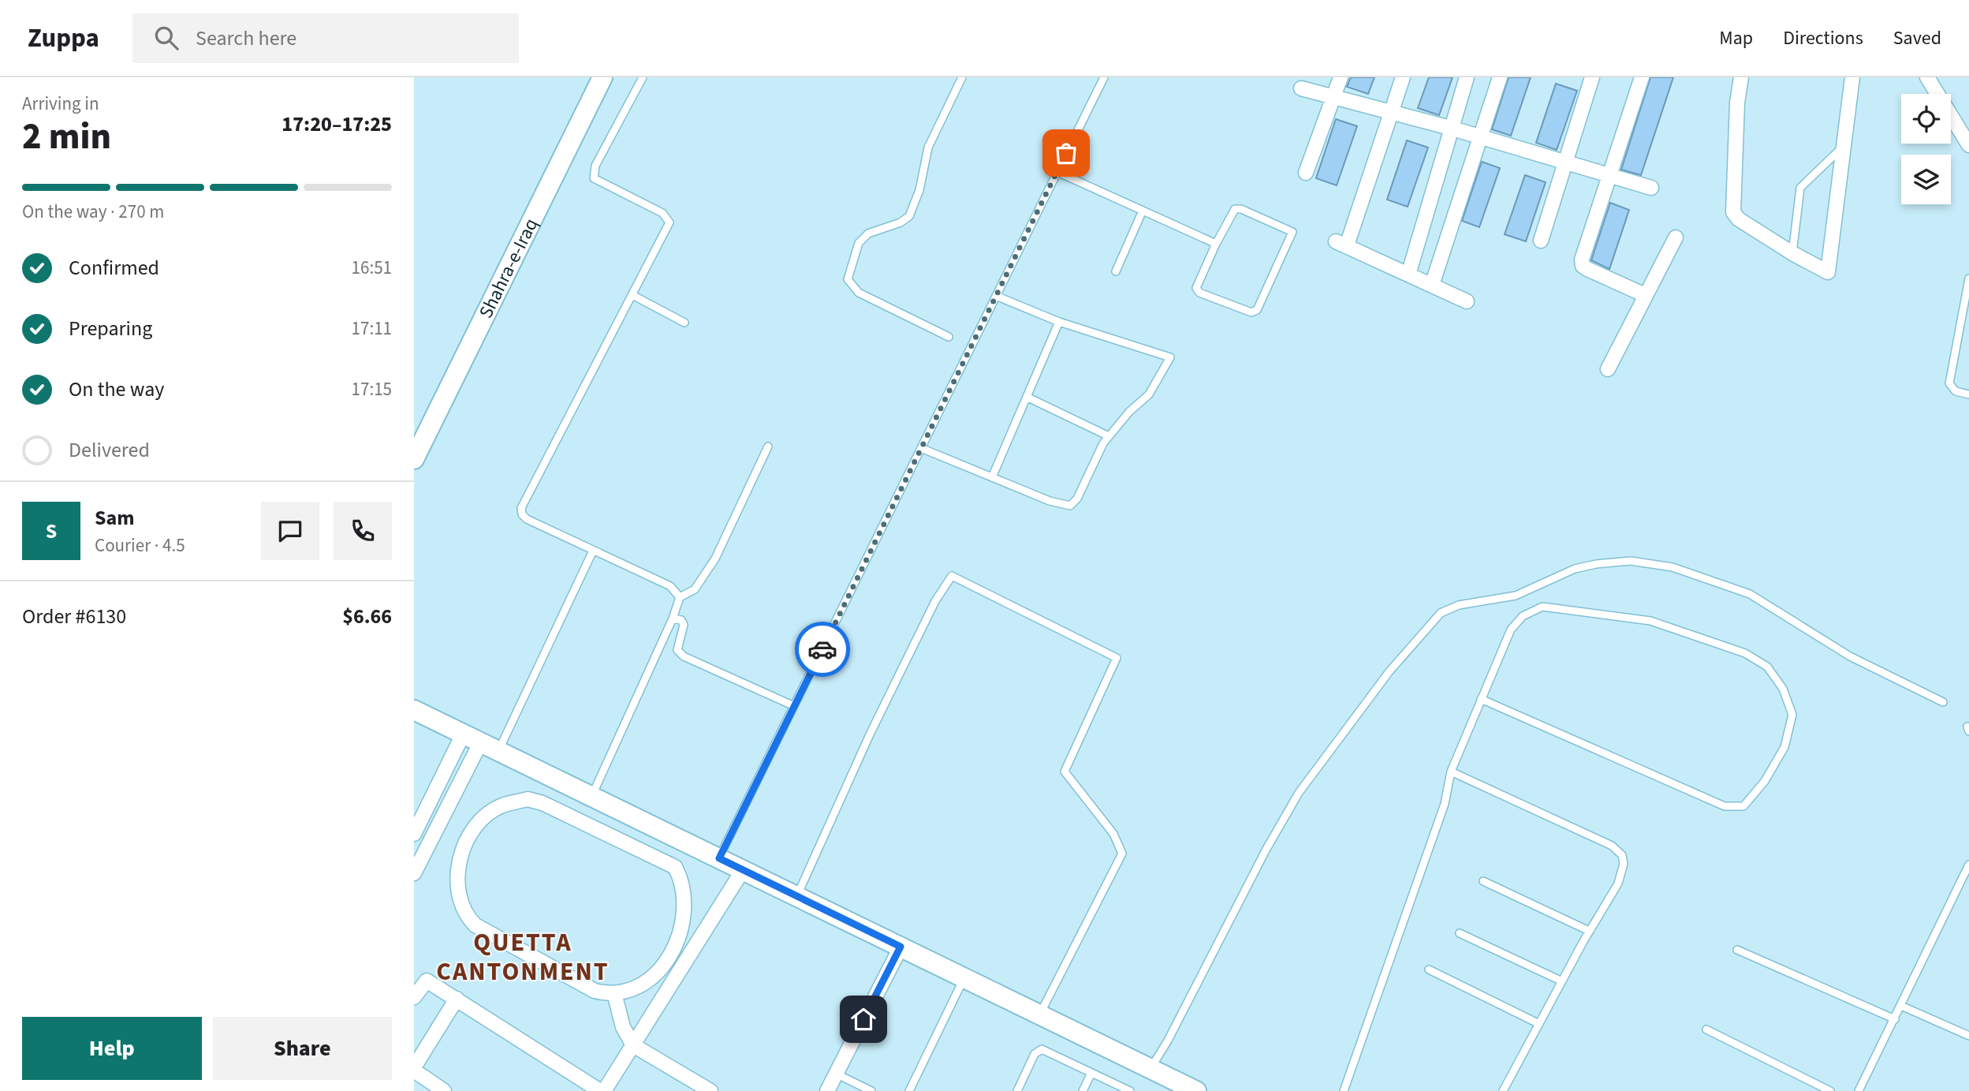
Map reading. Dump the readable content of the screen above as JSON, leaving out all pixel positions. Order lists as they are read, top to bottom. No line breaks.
{"streets":{"main road":["Shahra-e-Iraq"]},"districts":["QUETTA CANTONMENT"],"page":{"header":"Zuppa","search":"Search here","nav":["Map","Directions","Saved"],"heading":["2 min","Arriving in","17:20–17:25"],"panel":["Sam","Courier · 4.5","Order #6130","$6.66"],"bar":"On the way · 270 m","list":[["Confirmed","16:51"],["Preparing","17:11"],["On the way","17:15"],"Delivered"],"round":"S","buttons":["Help","Share"]}}
